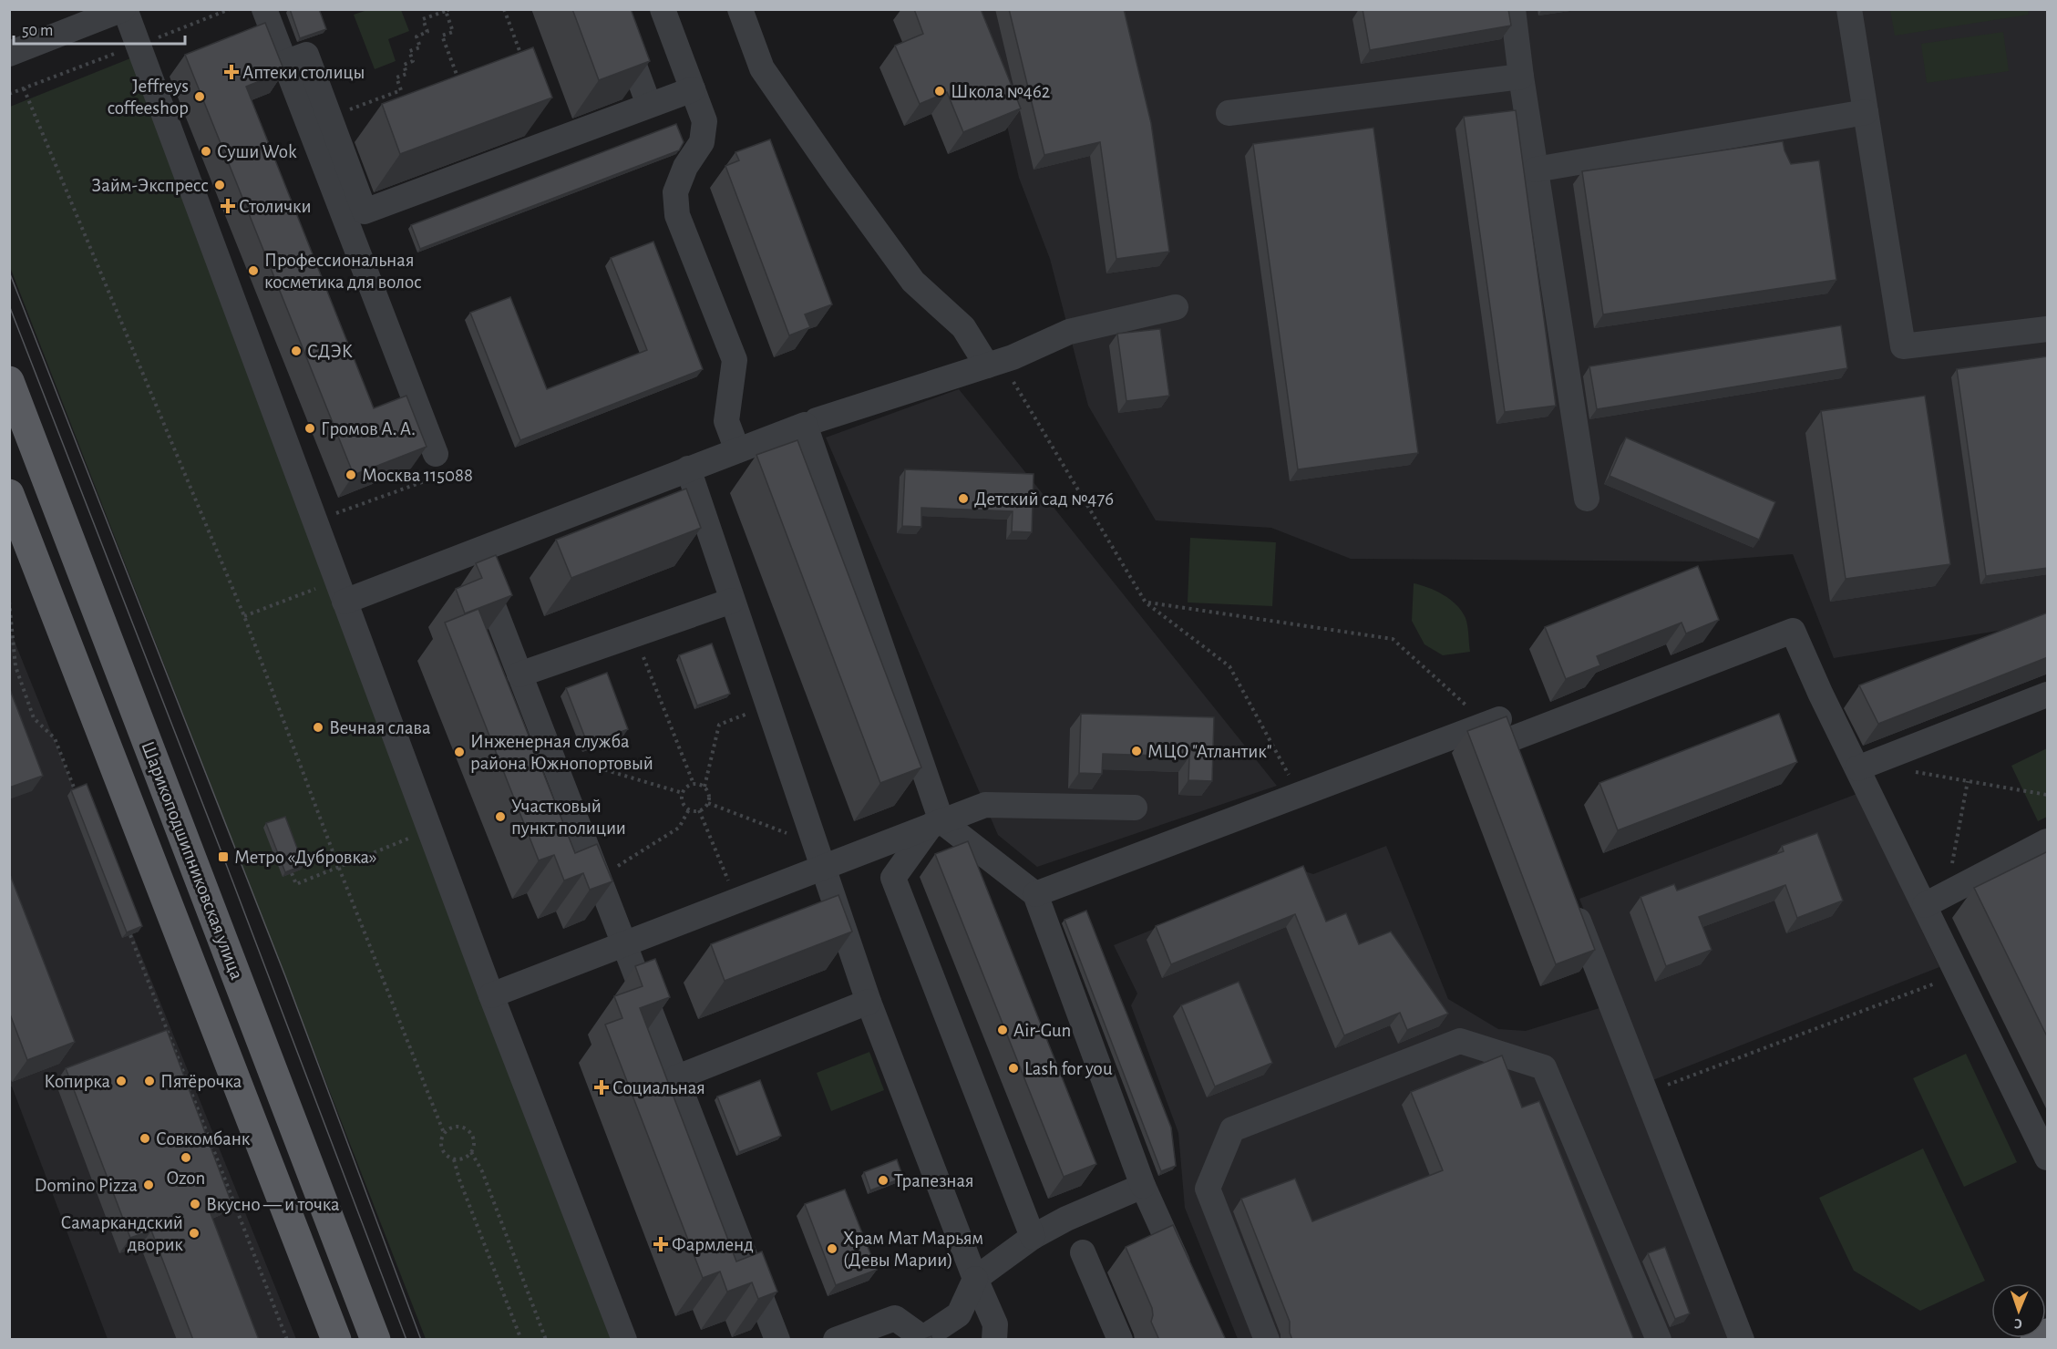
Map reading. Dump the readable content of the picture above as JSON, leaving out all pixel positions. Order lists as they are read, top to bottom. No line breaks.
{"streets":{"main road":["Шарикоподшипниковская улица"]},"places":{"health":["Аптеки столицы","Столички","Социальная","Фармленд"],"other":["Школа №462","Jeffreys coffeeshop","Суши Wok","Займ-Экспресс","Профессиональная косметика для волос","СДЭК","Громов А. А.","Москва 115088","Детский сад №476","Вечная слава","МЦО \"Атлантик\"","Инженерная служба района Южнопортовый","Участковый пункт полиции","Air-Gun","Lash for you","Копирка","Пятёрочка","Совкомбанк","Ozon","Трапезная","Domino Pizza","Вкусно — и точка","Самаркандский дворик","Храм Мат Марьям (Девы Марии)"],"transit":["Метро «Дубровка»"]},"scale_bar":"50 m","north":"bottom"}
